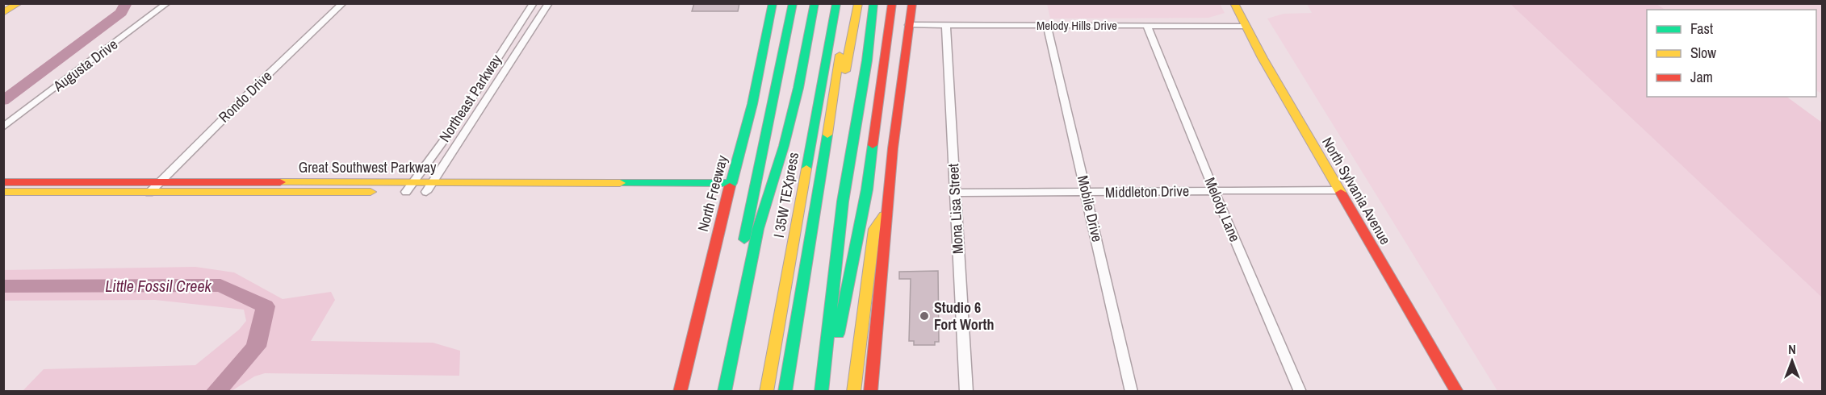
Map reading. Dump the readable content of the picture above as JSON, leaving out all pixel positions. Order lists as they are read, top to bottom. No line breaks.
{"streets":{"main road":["Great Southwest Parkway","North Sylvania Avenue","North Freeway","I 35W TEXpress"],"street":["Melody Hills Drive","Augusta Drive","Rondo Drive","Northeast Parkway","Middleton Drive","Mona Lisa Street","Mobile Drive","Melody Lane"]},"crossings":[["Melody Hills Drive","North Sylvania Avenue"],["Melody Hills Drive","Mona Lisa Street"],["Melody Hills Drive","Mobile Drive"],["Melody Hills Drive","Melody Lane"],["Rondo Drive","Great Southwest Parkway"],["Northeast Parkway","Great Southwest Parkway"],["Great Southwest Parkway","North Freeway"],["North Sylvania Avenue","Middleton Drive"],["Middleton Drive","Mona Lisa Street"],["Middleton Drive","Mobile Drive"],["Middleton Drive","Melody Lane"]],"water":["Little Fossil Creek"],"places":["Studio 6 Fort Worth"],"legend":["Fast","Slow","Jam"],"north":"top"}
